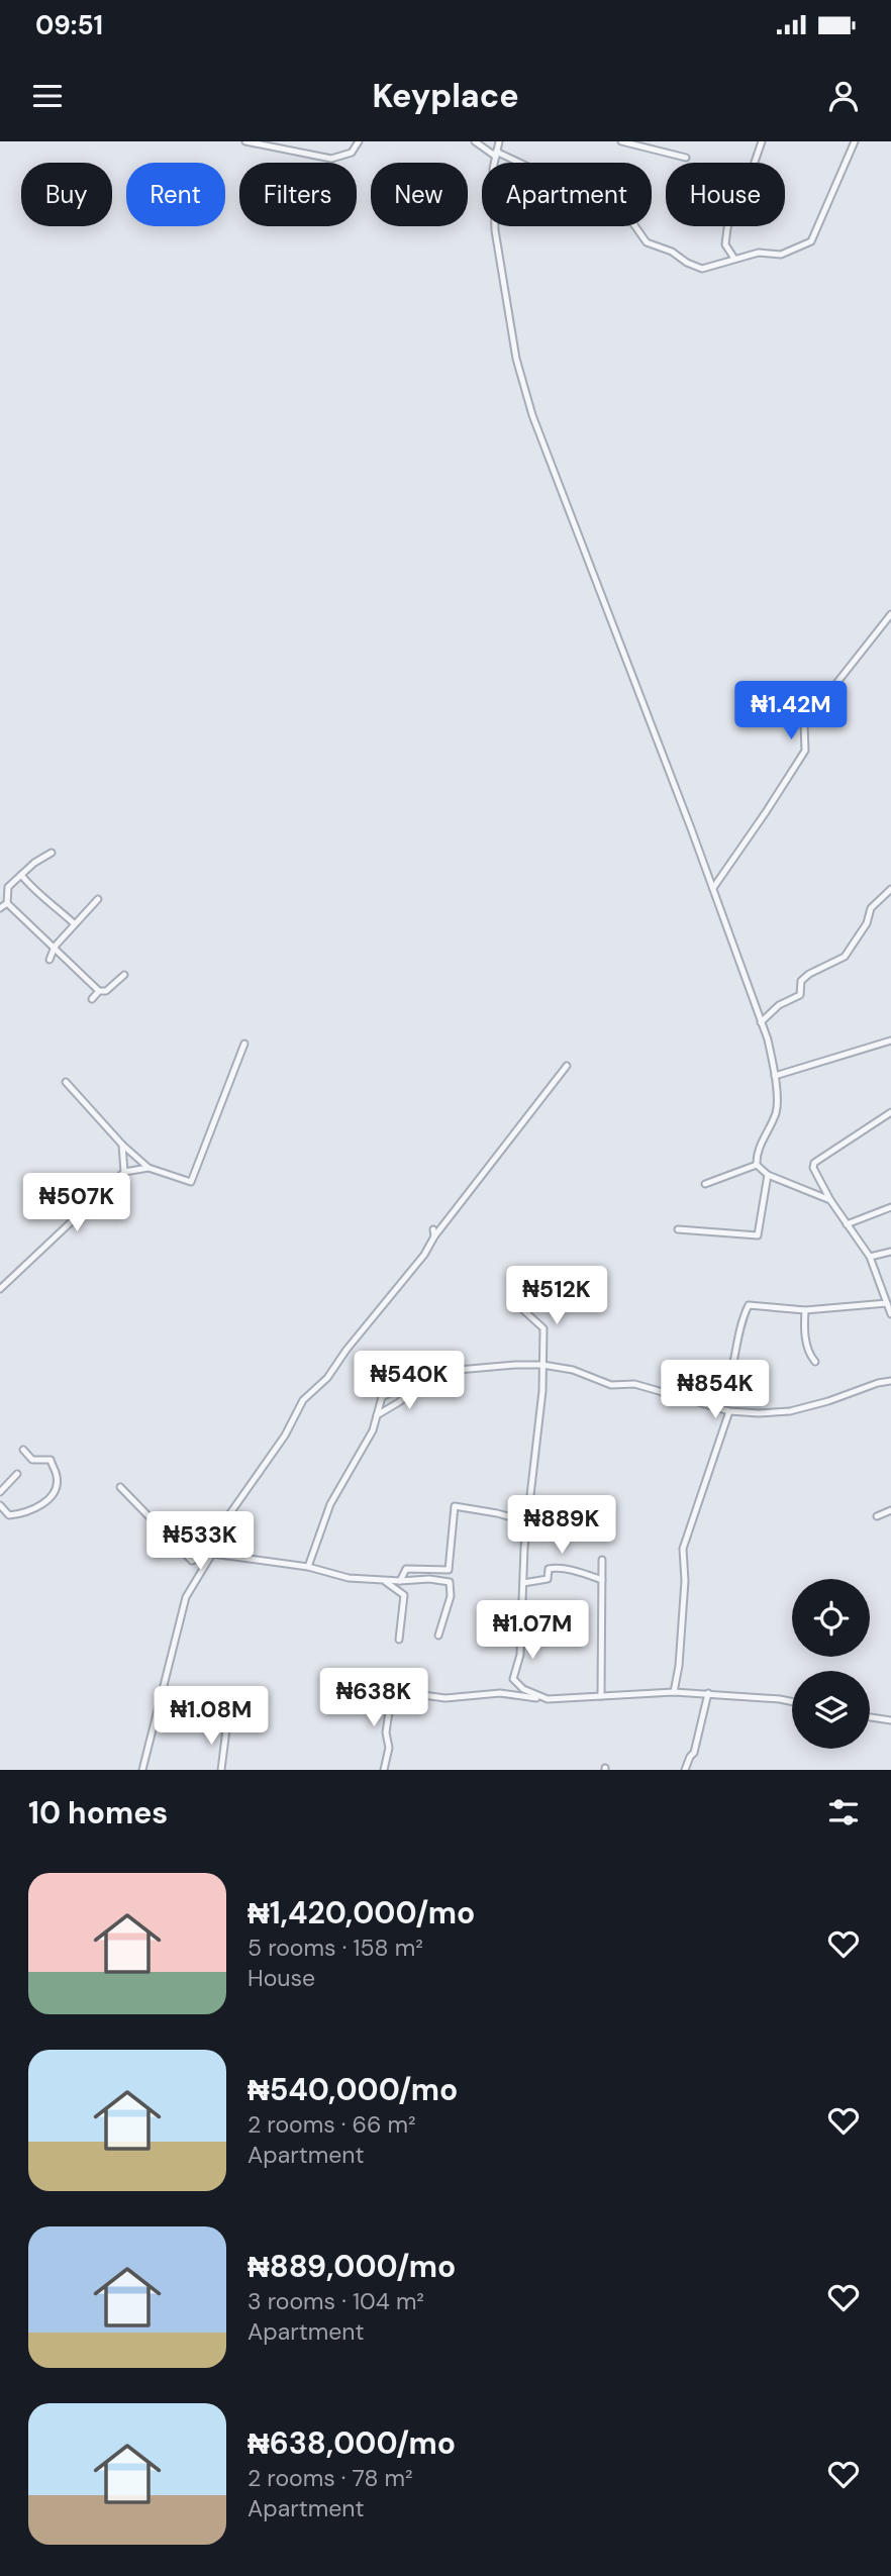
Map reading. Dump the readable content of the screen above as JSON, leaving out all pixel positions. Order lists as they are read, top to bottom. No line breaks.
{"page":{"status":"09:51","header":"Keyplace","chip":["Buy","Rent","Filters","New","Apartment","House"],"price":["₦1.42M","₦507K","₦512K","₦540K","₦854K","₦889K","₦533K","₦1.07M","₦638K","₦1.08M"],"heading":"10 homes","list":[{"name":"₦1,420,000/mo","note":"5 rooms · 158 m² · House"},{"name":"₦540,000/mo","note":"2 rooms · 66 m² · Apartment"},{"name":"₦889,000/mo","note":"3 rooms · 104 m² · Apartment"},{"name":"₦638,000/mo","note":"2 rooms · 78 m² · Apartment"}]}}
